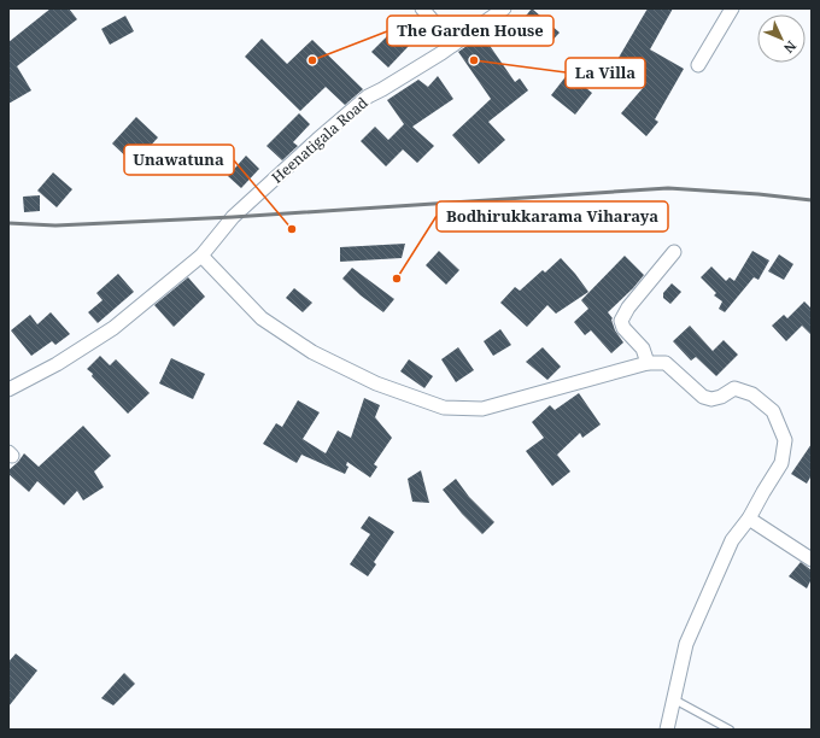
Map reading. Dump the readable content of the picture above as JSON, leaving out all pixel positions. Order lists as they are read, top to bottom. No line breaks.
{"streets":{"street":["Heenatigala Road"]},"places":["The Garden House","La Villa","Unawatuna","Bodhirukkarama Viharaya"],"north":"bottom right"}
